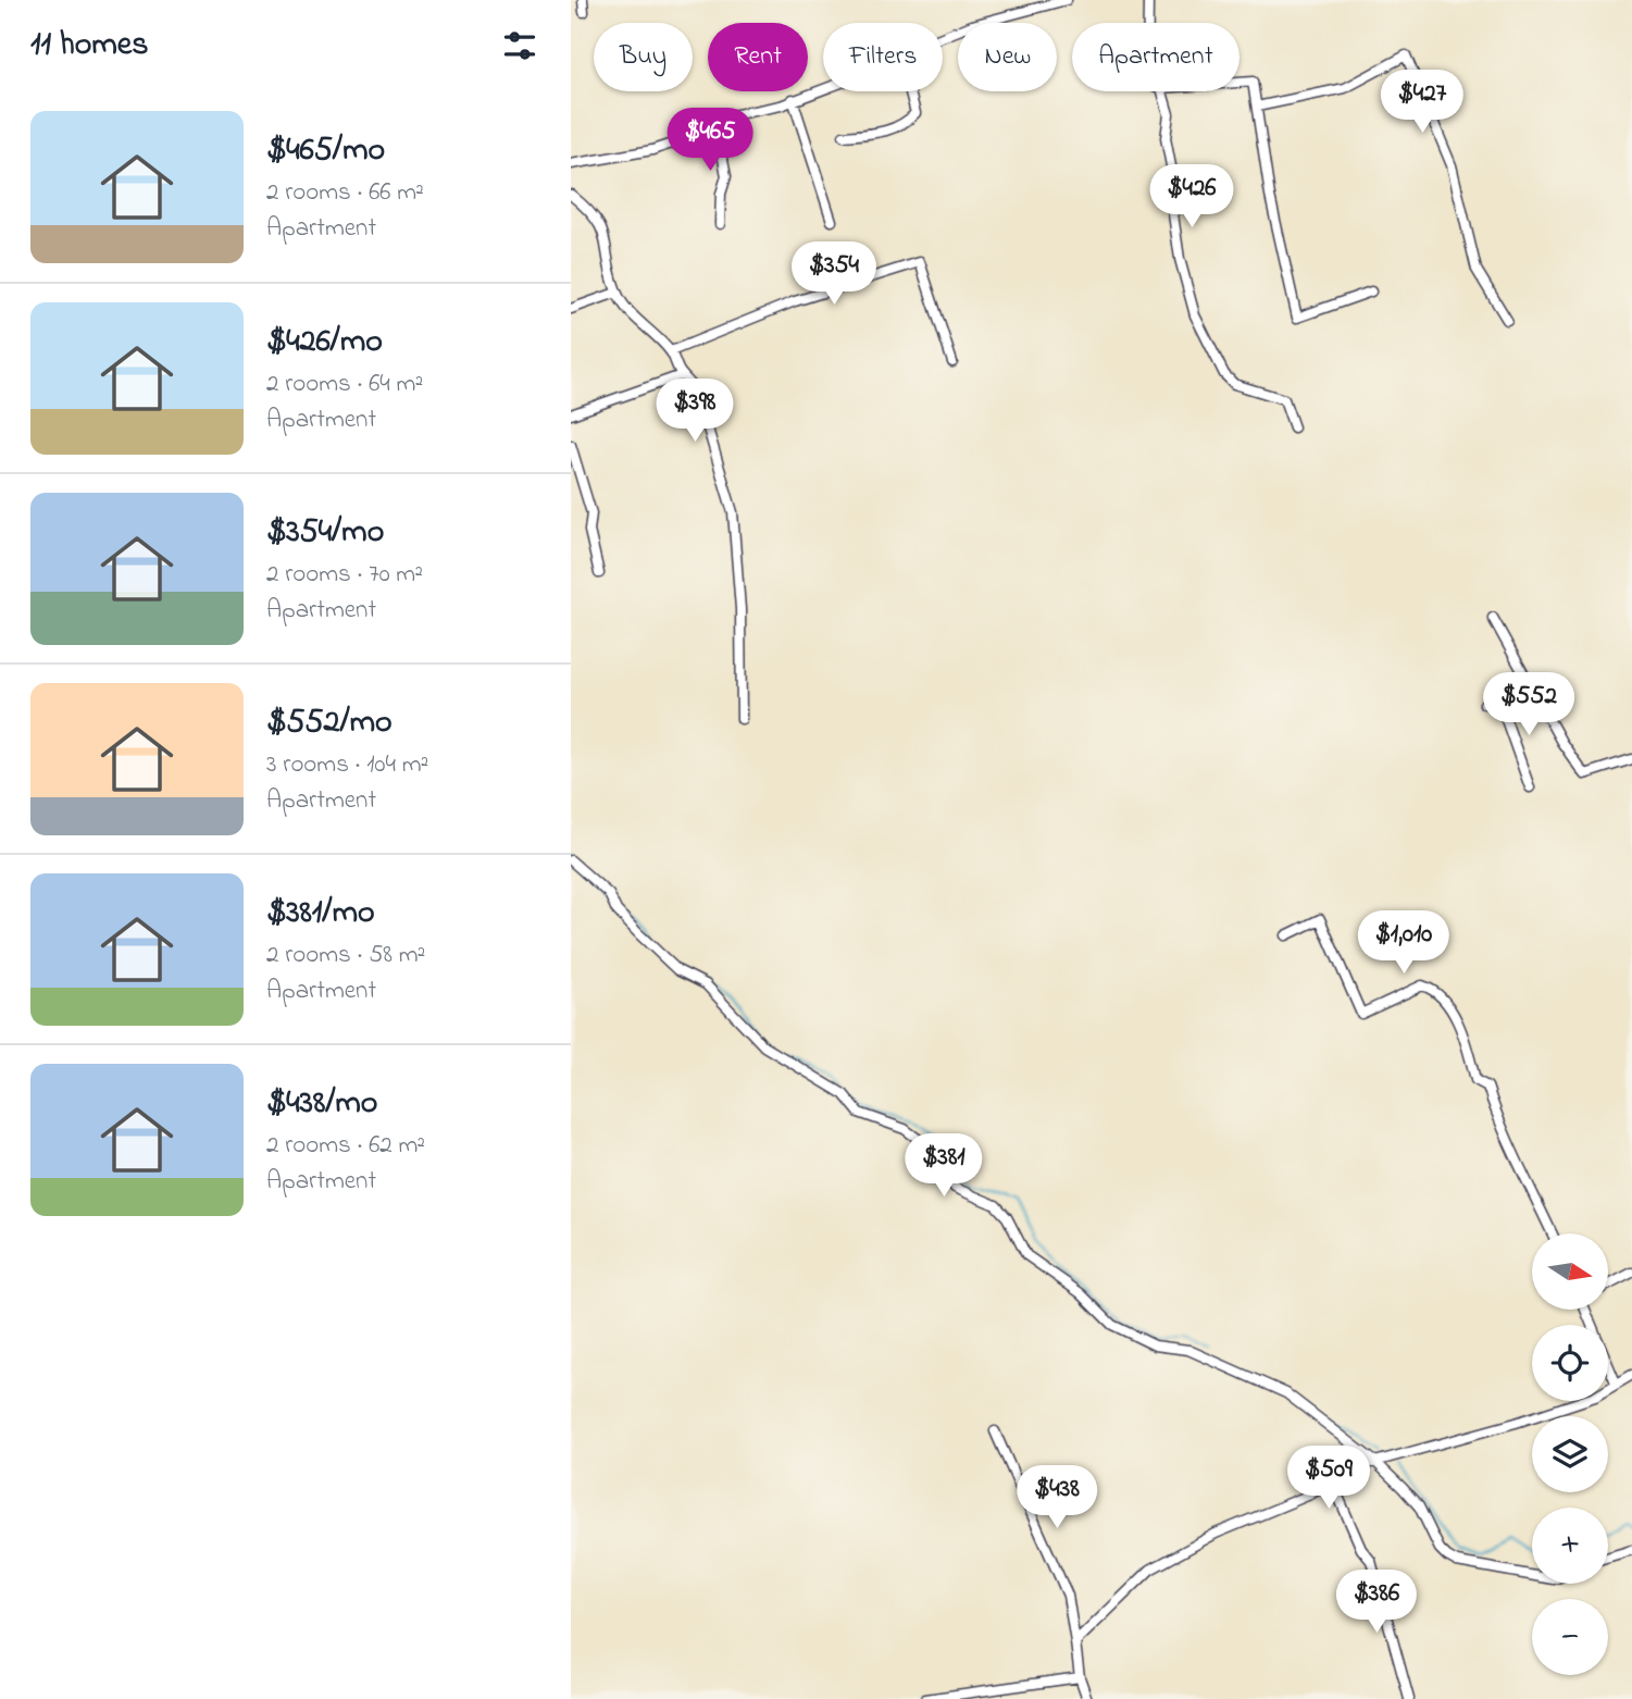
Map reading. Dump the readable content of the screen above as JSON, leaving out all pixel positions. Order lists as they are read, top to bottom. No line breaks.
{"north":"right","page":{"heading":"11 homes","chip":["Buy","Rent","Filters","New","Apartment"],"price":["$427","$465","$426","$354","$398","$552","$1,010","$381","$509","$438","$386"],"list":[{"name":"$465/mo","note":"2 rooms · 66 m² · Apartment"},{"name":"$426/mo","note":"2 rooms · 64 m² · Apartment"},{"name":"$354/mo","note":"2 rooms · 70 m² · Apartment"},{"name":"$552/mo","note":"3 rooms · 104 m² · Apartment"},{"name":"$381/mo","note":"2 rooms · 58 m² · Apartment"},{"name":"$438/mo","note":"2 rooms · 62 m² · Apartment"}],"map_buttons":["+","−"]}}
